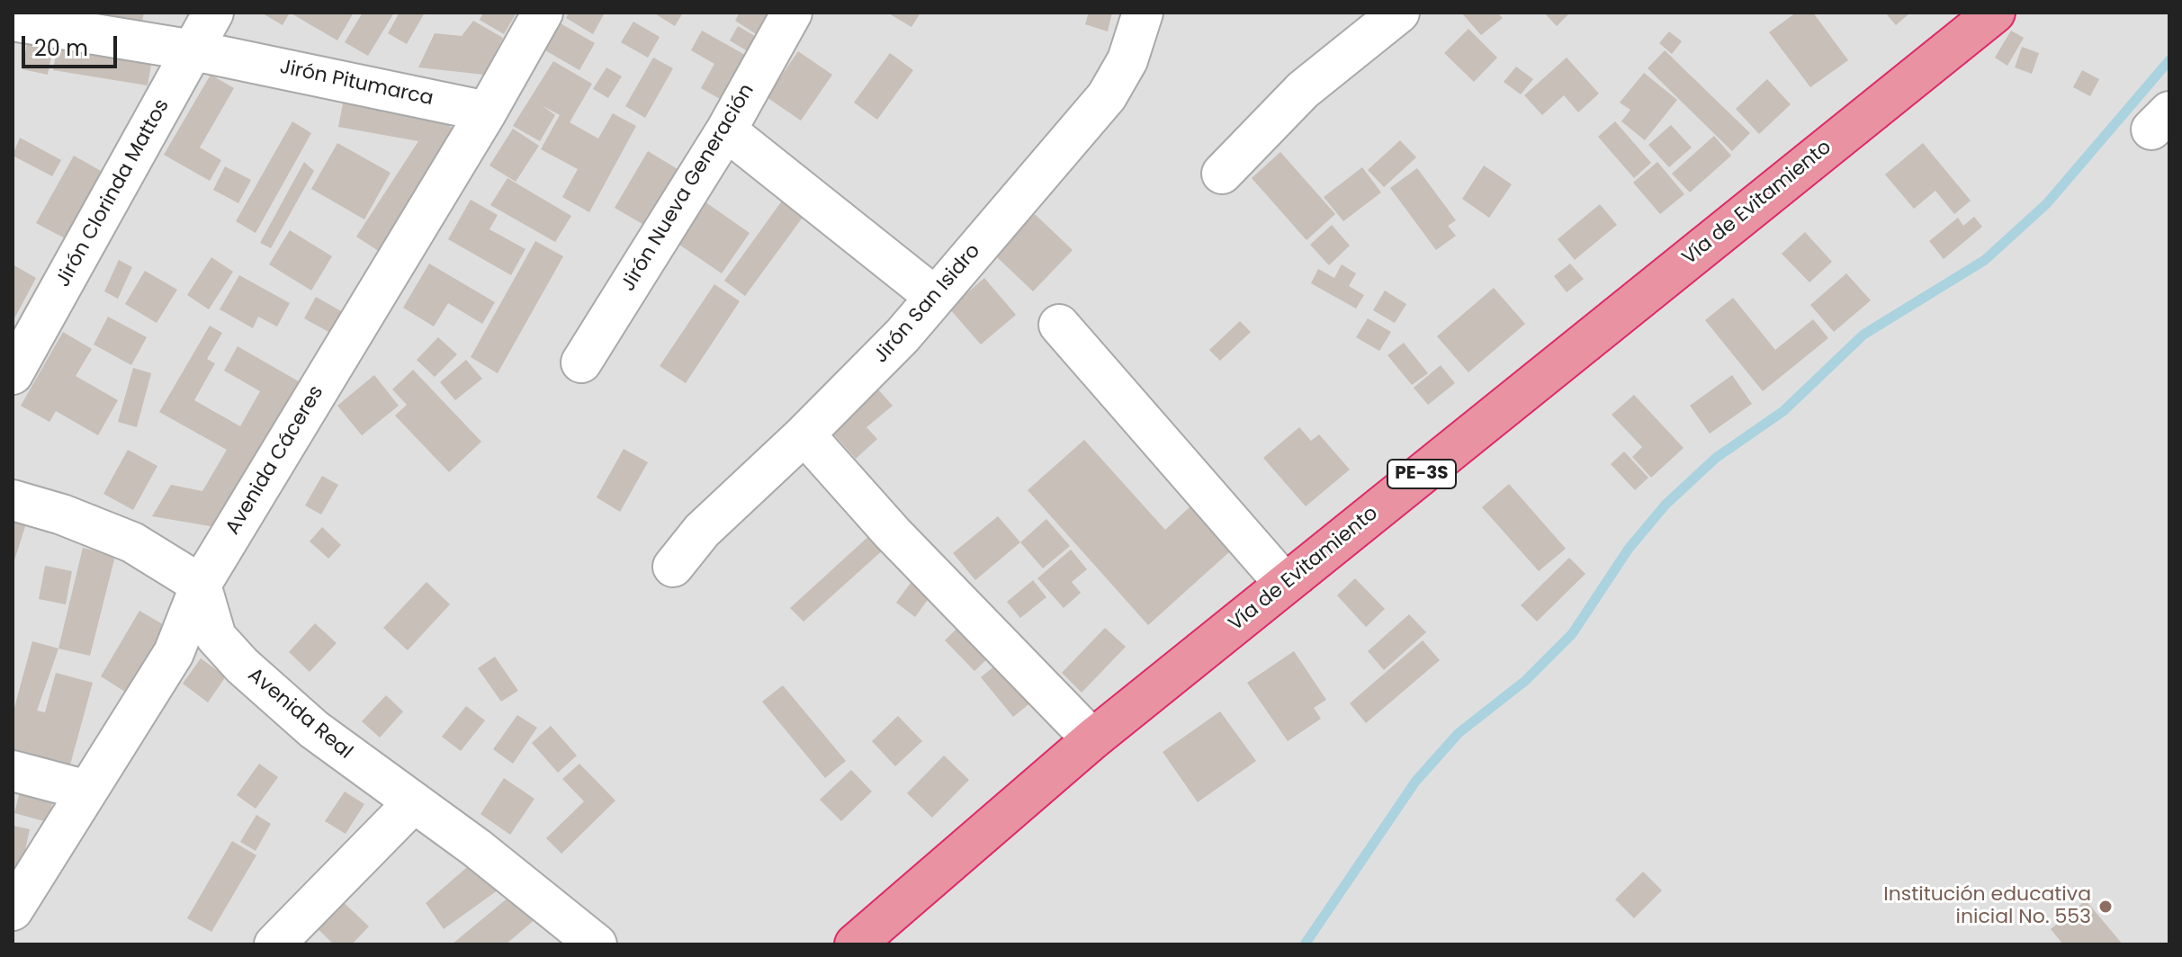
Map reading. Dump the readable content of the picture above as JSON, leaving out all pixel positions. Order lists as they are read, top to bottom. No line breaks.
{"streets":{"highway":["Vía de Evitamiento","PE-3S"],"street":["Jirón Pitumarca","Jirón Nueva Generación","Jirón Clorinda Mattos","Jirón San Isidro","Avenida Cáceres","Avenida Real"]},"crossings":[["Jirón Pitumarca","Jirón Clorinda Mattos"],["Jirón Pitumarca","Avenida Cáceres"],["Avenida Cáceres","Avenida Real"]],"places":["Institución educativa inicial No. 553"],"scale_bar":"20 m"}
